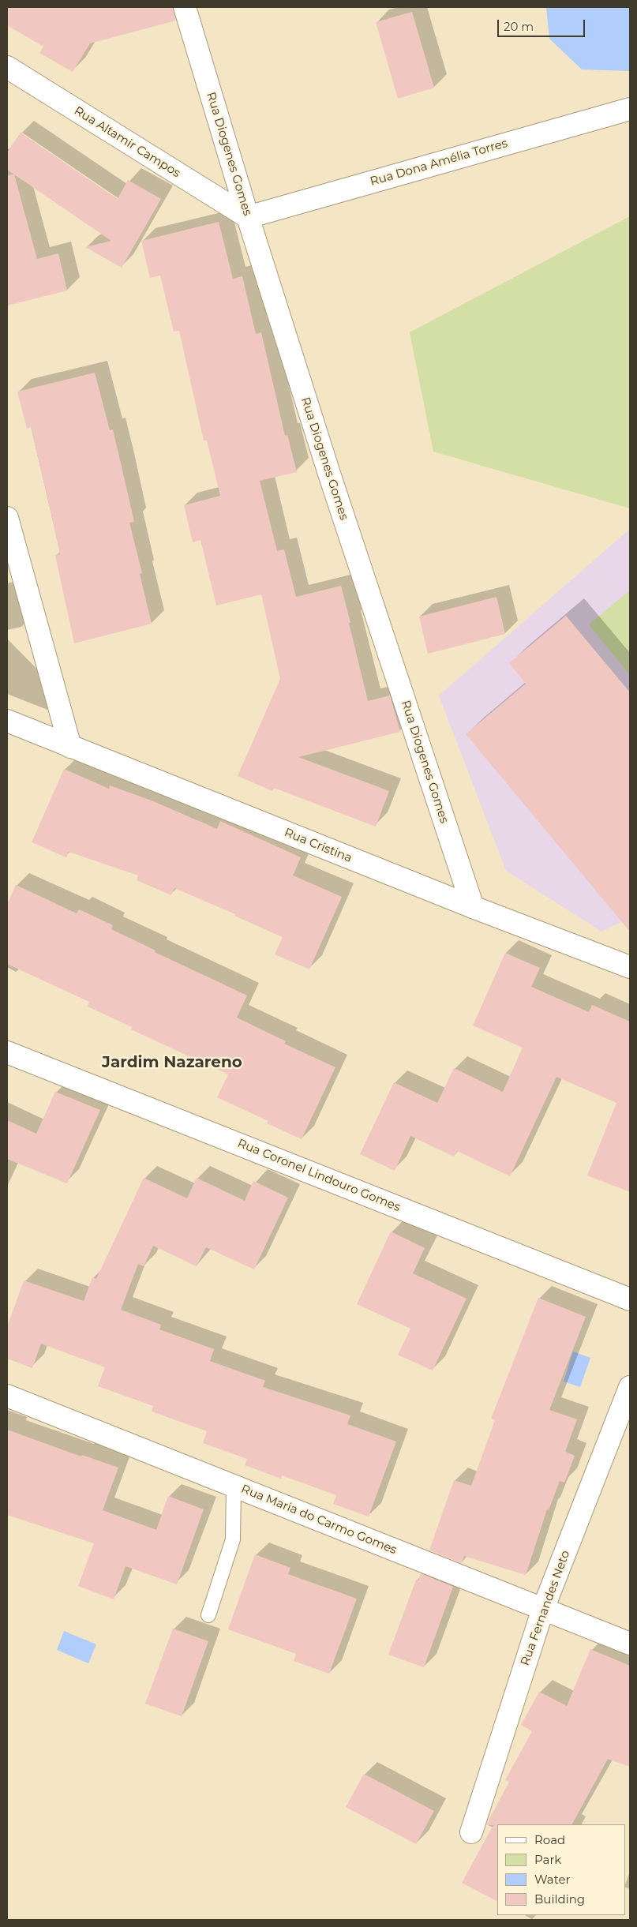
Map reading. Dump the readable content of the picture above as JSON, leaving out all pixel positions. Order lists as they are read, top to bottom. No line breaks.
{"streets":{"street":["Rua Altamir Campos","Rua Diogenes Gomes","Rua Dona Amélia Torres","Rua Cristina","Rua Coronel Lindouro Gomes","Rua Maria do Carmo Gomes","Rua Fernandes Neto"]},"crossings":[["Rua Altamir Campos","Rua Diogenes Gomes"],["Rua Altamir Campos","Rua Dona Amélia Torres"],["Rua Diogenes Gomes","Rua Dona Amélia Torres"],["Rua Diogenes Gomes","Rua Cristina"],["Rua Maria do Carmo Gomes","Rua Fernandes Neto"]],"districts":["Jardim Nazareno"],"legend":["Road","Park","Water","Building"],"scale_bar":"20 m"}
